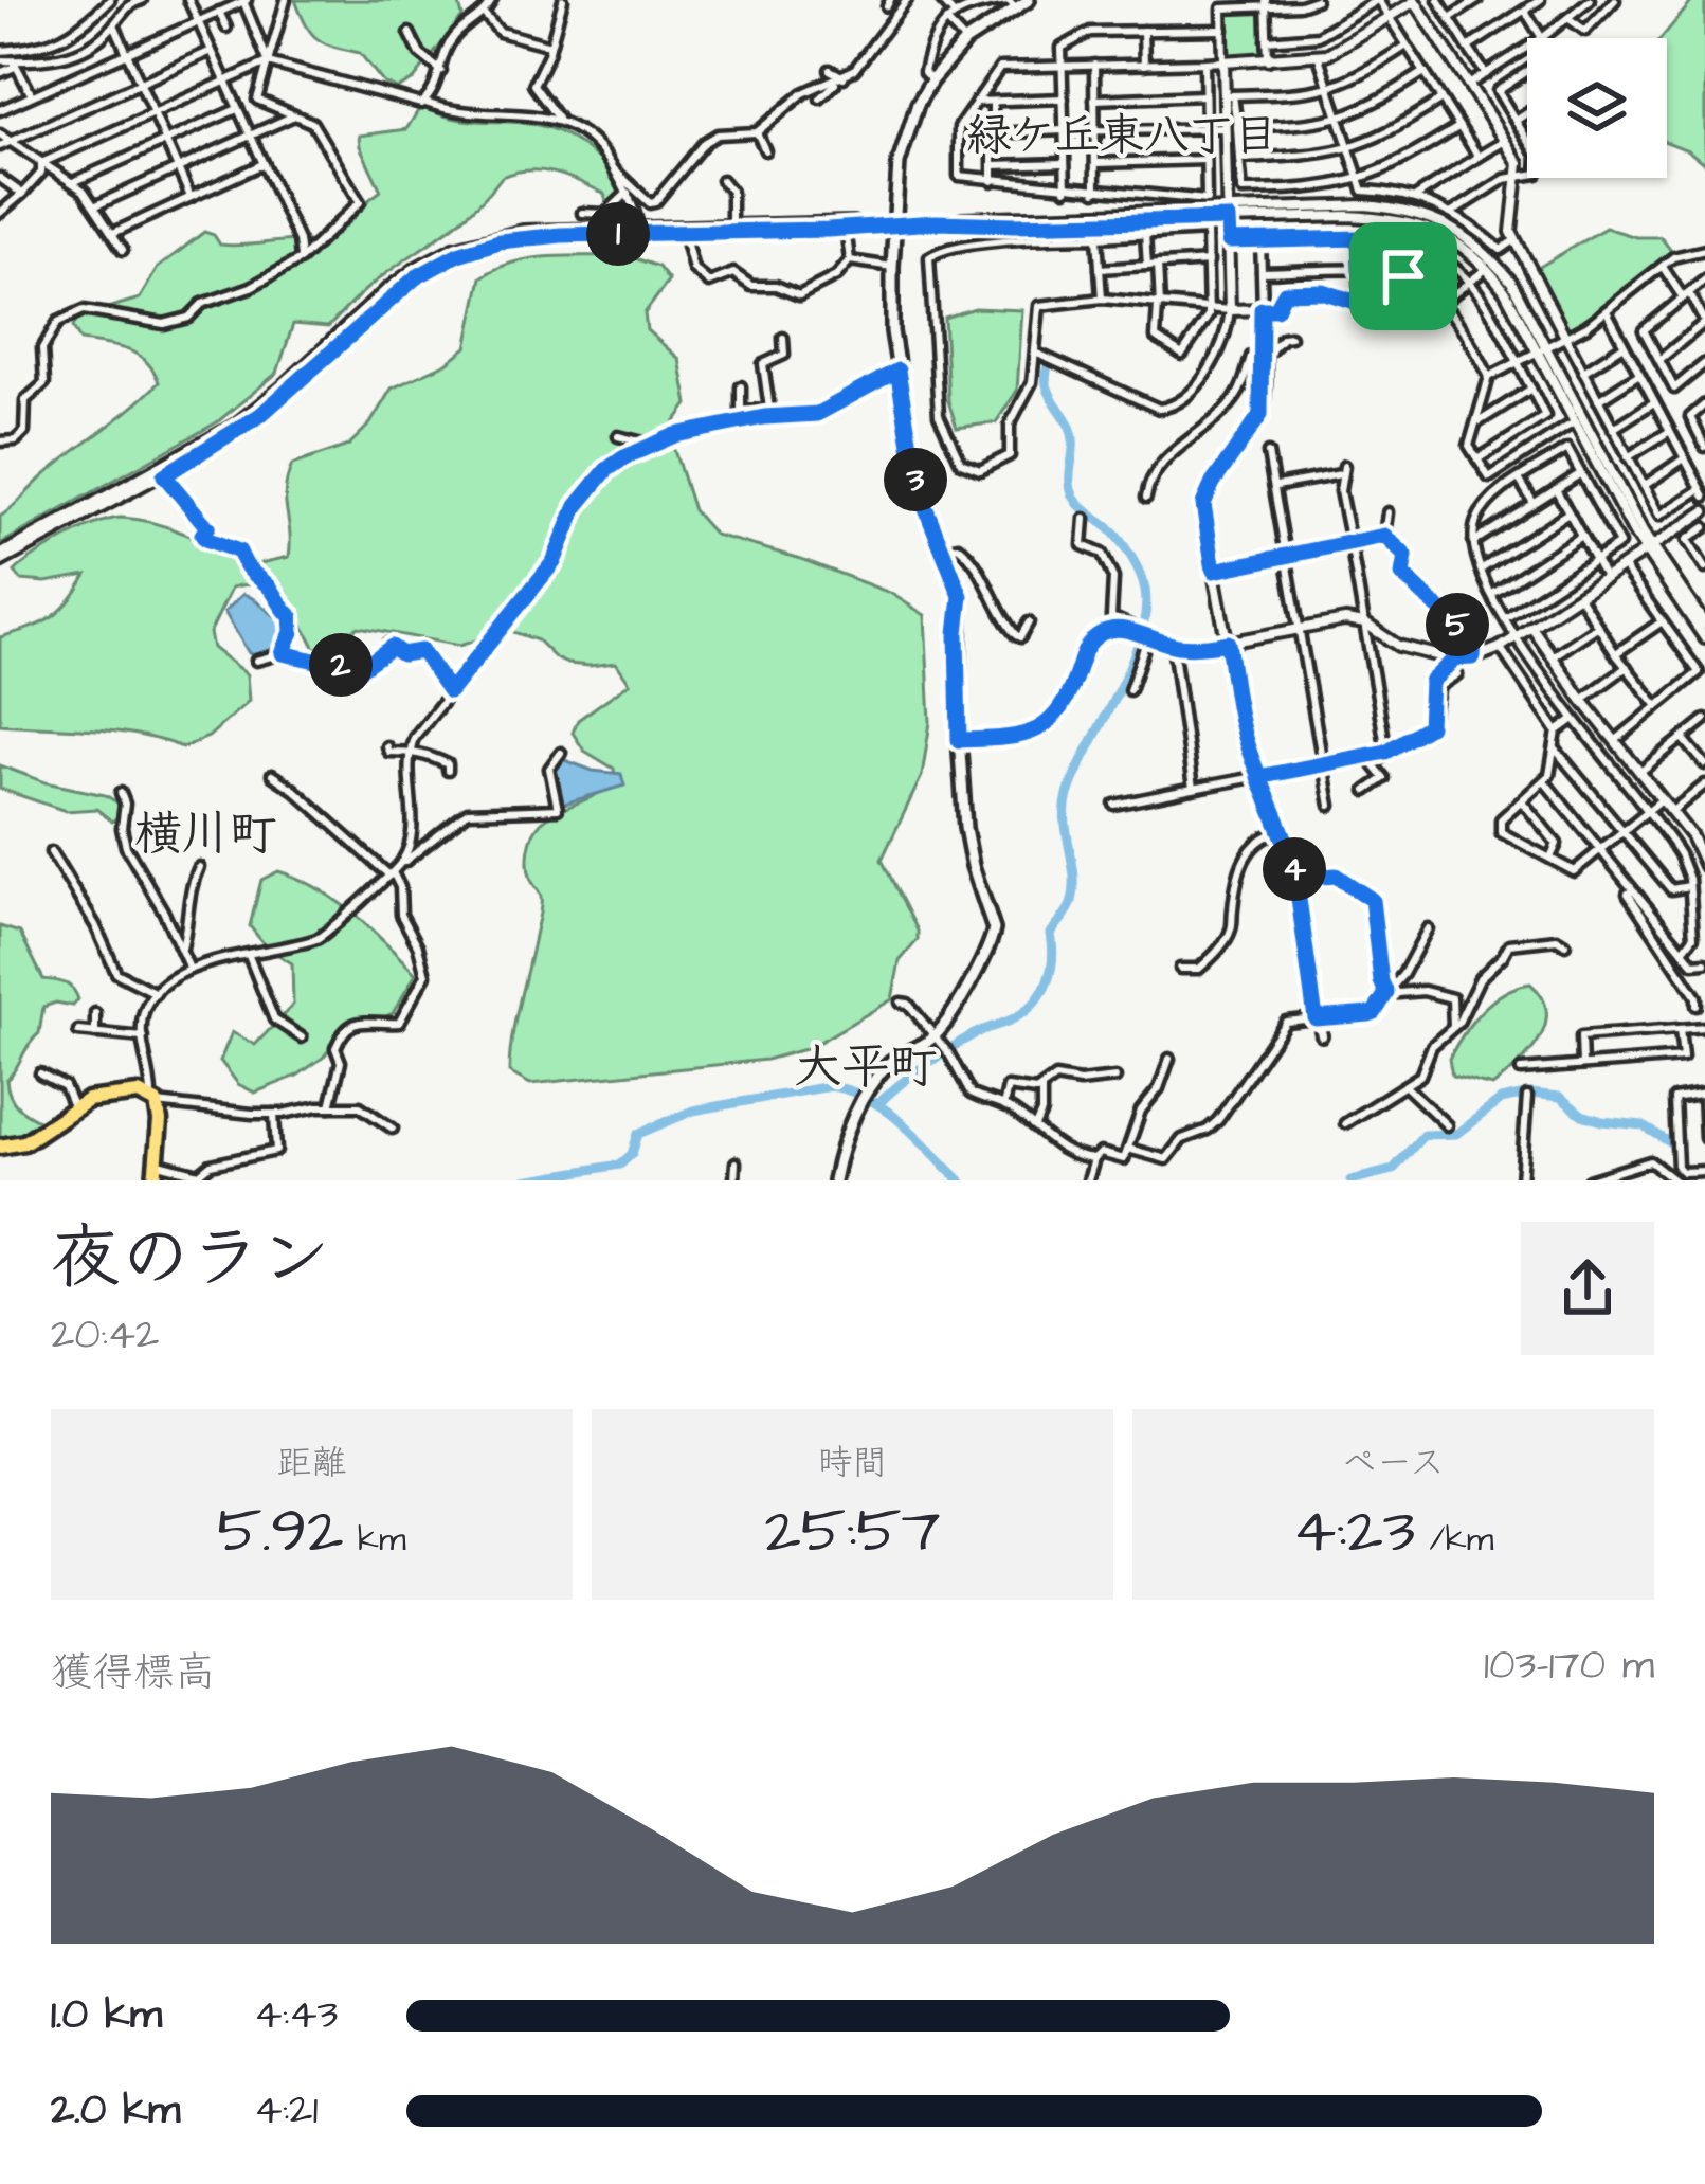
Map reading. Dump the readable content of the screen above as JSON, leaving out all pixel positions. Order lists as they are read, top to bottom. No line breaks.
{"districts":["緑ケ丘東八丁目","横川町","大平町"],"page":{"pins":["1","3","5","2","4"],"heading":["夜のラン","20:42"],"stats":[["距離","5.92 km"],["時間","25:57"],["ペース","4:23 /km"]],"chart":["獲得標高","103–170 m"],"list":[{"name":"1.0 km","note":"4:43"},{"name":"2.0 km","note":"4:21"}]}}
